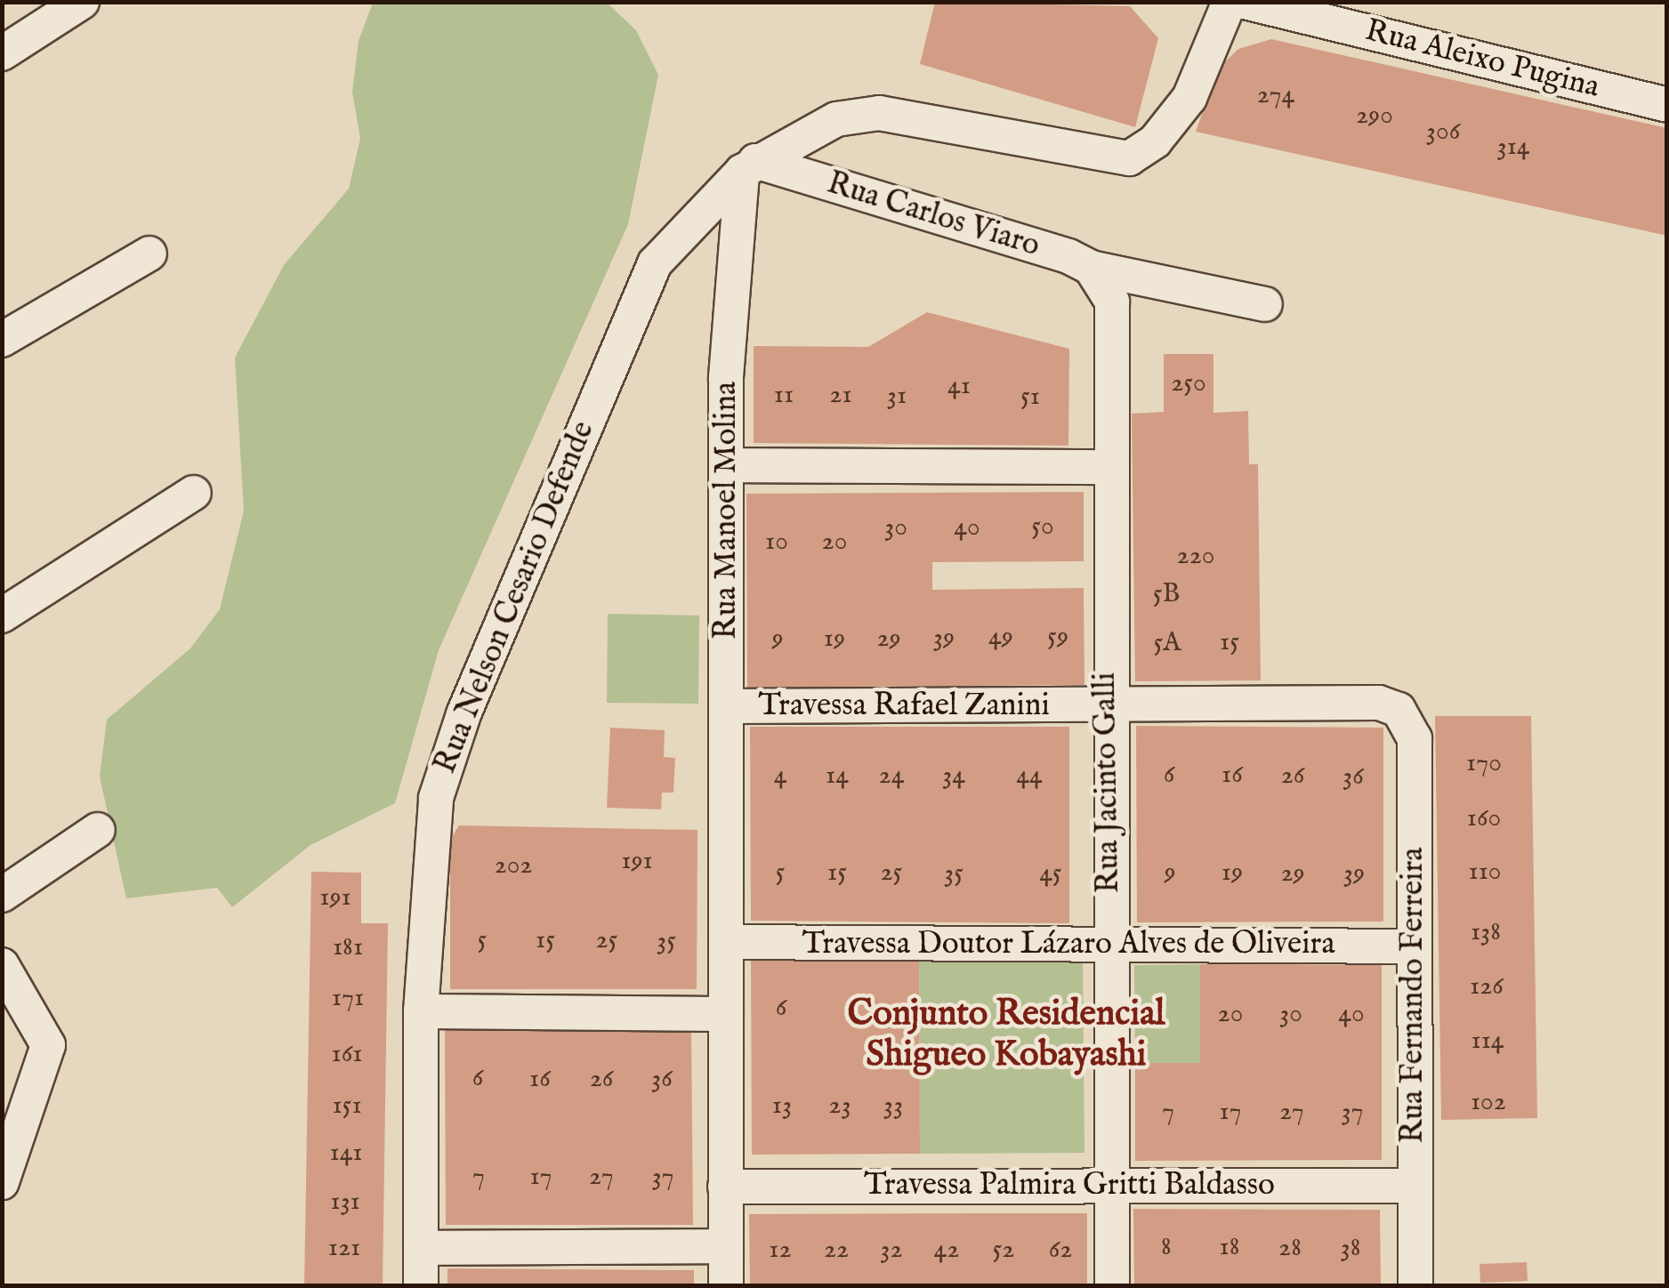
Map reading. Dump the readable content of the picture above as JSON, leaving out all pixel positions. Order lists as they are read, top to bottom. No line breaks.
{"streets":{"street":["Rua Aleixo Pugina","Rua Carlos Viaro","Rua Manoel Molina","Rua Nelson Cesario Defende","Travessa Rafael Zanini","Rua Jacinto Galli","Travessa Doutor Lázaro Alves de Oliveira","Rua Fernando Ferreira","Travessa Palmira Gritti Baldasso"]},"crossings":[["Rua Carlos Viaro","Rua Manoel Molina"],["Rua Carlos Viaro","Rua Nelson Cesario Defende"],["Rua Carlos Viaro","Rua Jacinto Galli"],["Rua Manoel Molina","Rua Nelson Cesario Defende"],["Rua Manoel Molina","Travessa Rafael Zanini"],["Rua Manoel Molina","Travessa Doutor Lázaro Alves de Oliveira"],["Rua Manoel Molina","Travessa Palmira Gritti Baldasso"],["Travessa Rafael Zanini","Rua Jacinto Galli"],["Travessa Rafael Zanini","Rua Fernando Ferreira"],["Rua Jacinto Galli","Travessa Doutor Lázaro Alves de Oliveira"],["Rua Jacinto Galli","Travessa Palmira Gritti Baldasso"],["Travessa Doutor Lázaro Alves de Oliveira","Rua Fernando Ferreira"],["Rua Fernando Ferreira","Travessa Palmira Gritti Baldasso"]],"districts":["Conjunto Residencial Shigueo Kobayashi"],"house_numbers":["274","290","306","314","250","41","11","21","31","51","50","30","40","10","20","220","5B","49","59","39","9","19","29","15","5A","170","6","16","4","14","24","34","44","26","36","160","191","202","110","5","15","25","9","19","35","45","29","39","191","138","5","15","25","35","181","126","171","6","20","30","40","114","161","6","16","26","36","102","151","13","23","33","7","17","27","37","141","7","17","27","37","131","8","18","121","28","38","12","22","32","42","52","62"]}
